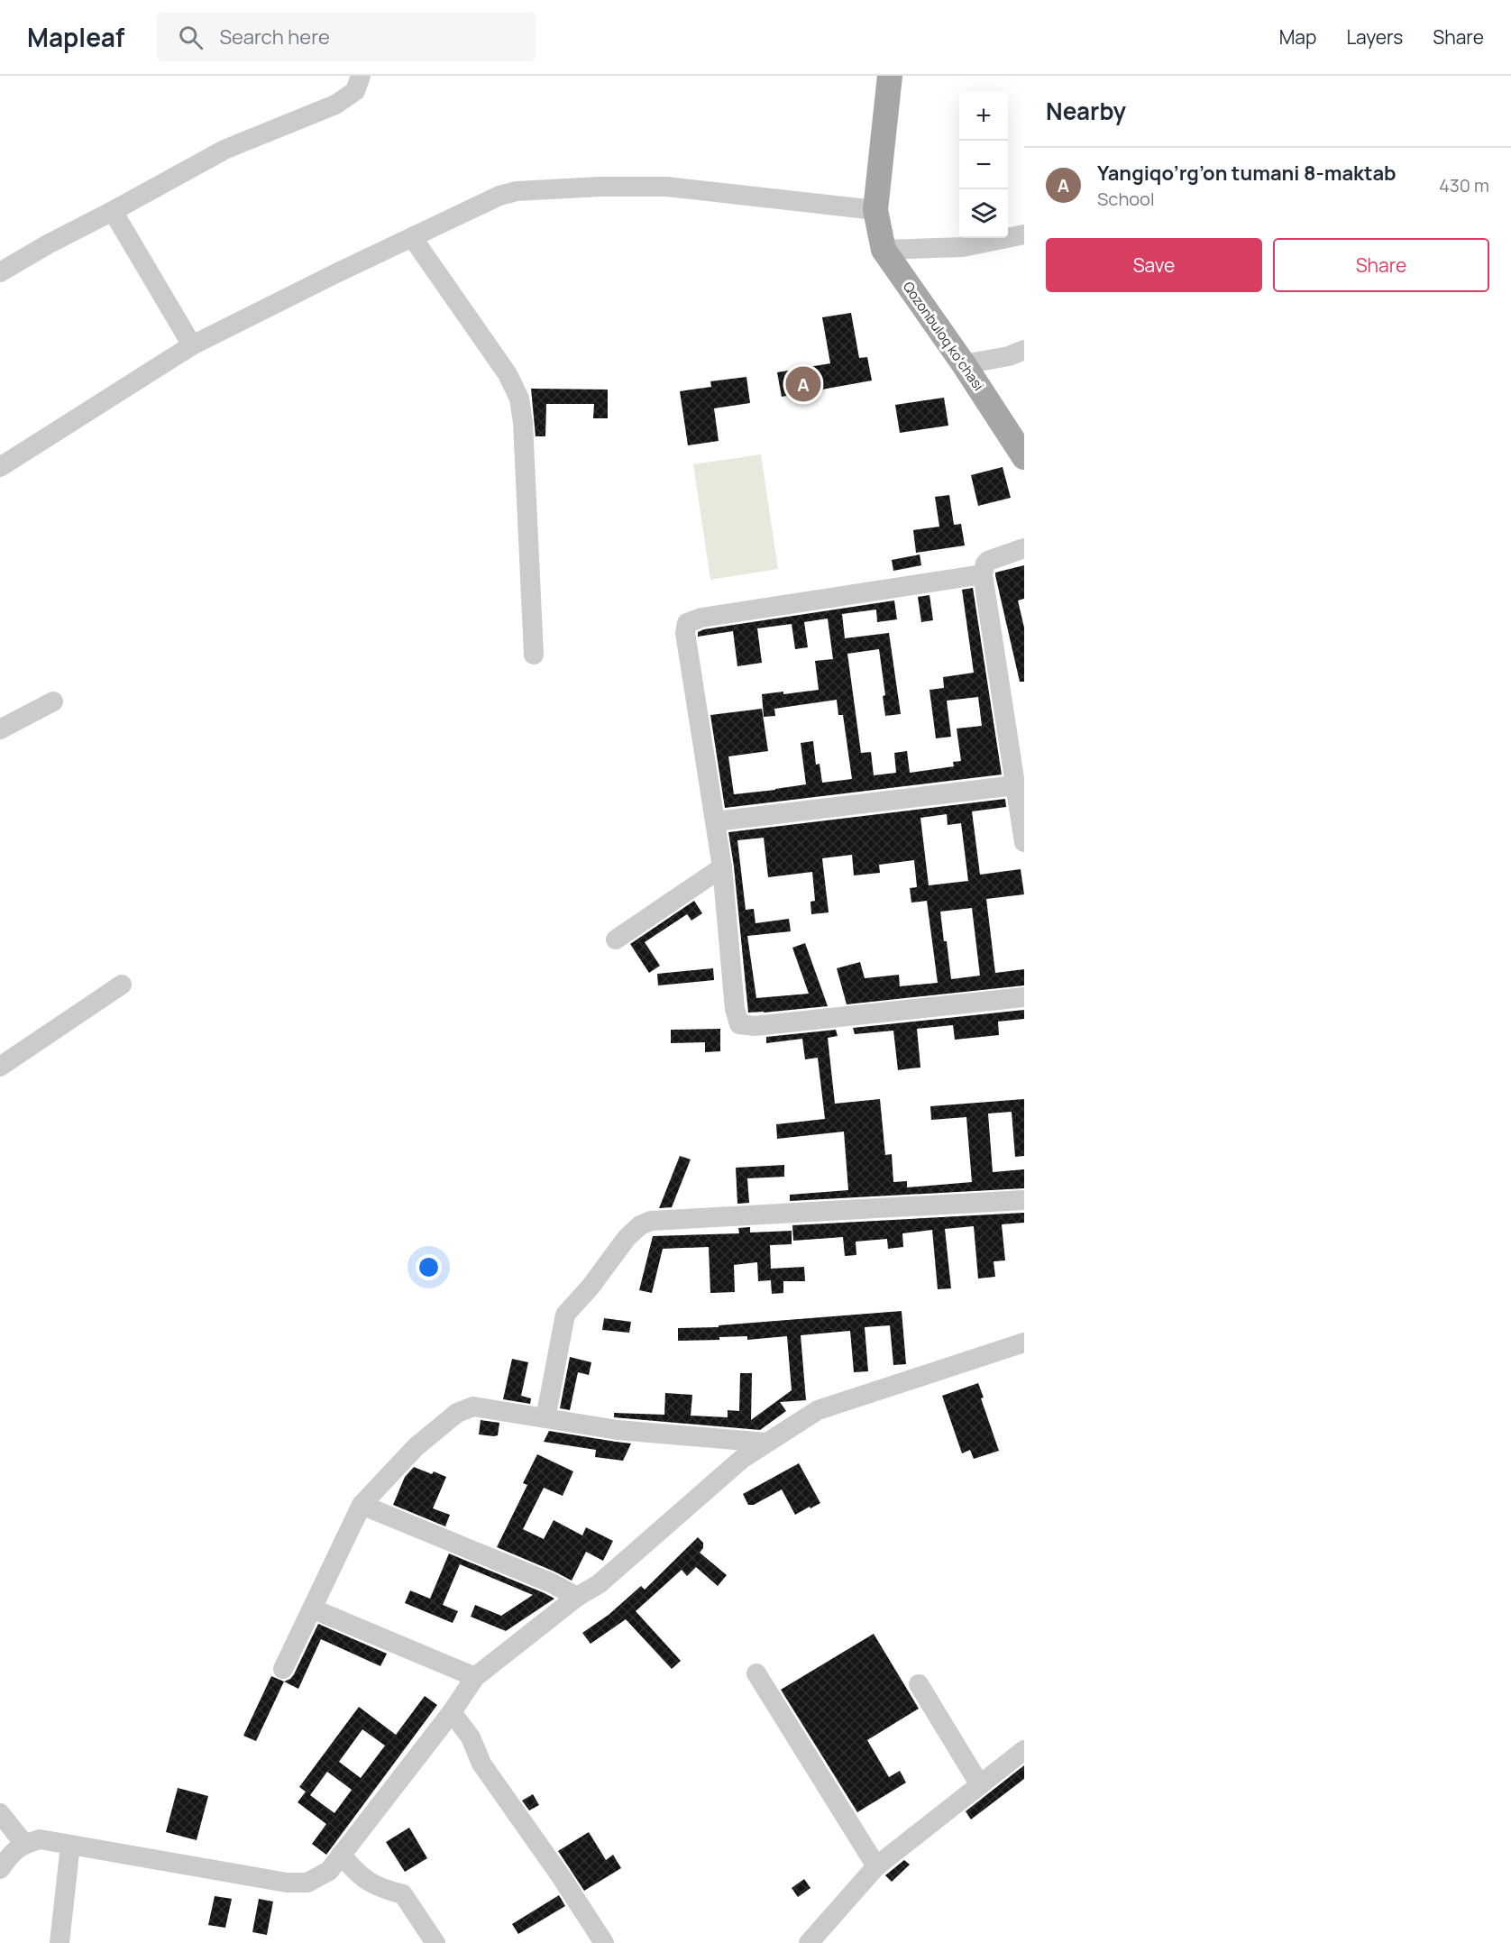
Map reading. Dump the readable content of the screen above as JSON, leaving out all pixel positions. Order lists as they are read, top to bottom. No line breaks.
{"streets":{"main road":["Qozonbuloq koʻchasi"]},"page":{"header":"Mapleaf","search":"Search here","nav":["Map","Layers","Share"],"heading":"Nearby","map_buttons":["+","−"],"list":[{"mark":"A","name":"Yangiqo’rg’on tumani 8-maktab","note":"School","value":"430 m"}],"buttons":["Save","Share"],"pins":"A"}}
